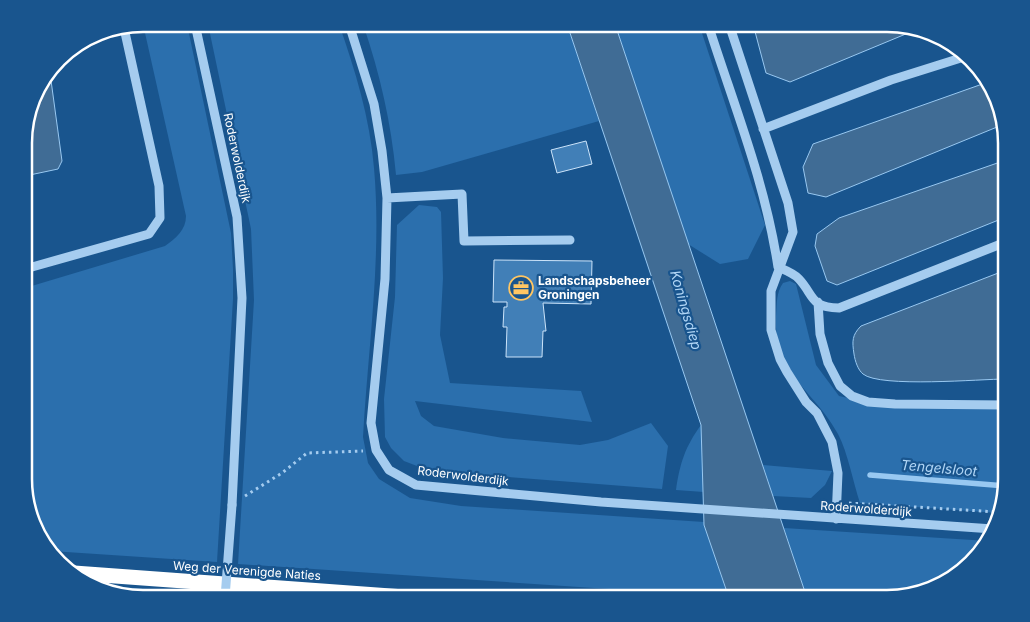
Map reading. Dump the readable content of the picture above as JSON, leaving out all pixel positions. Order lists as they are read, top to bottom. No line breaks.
{"streets":{"highway":["Weg der Verenigde Naties"],"street":["Roderwolderdijk"]},"water":["Koningsdiep","Tengelsloot"],"places":{"office":["Landschapsbeheer Groningen"]}}
